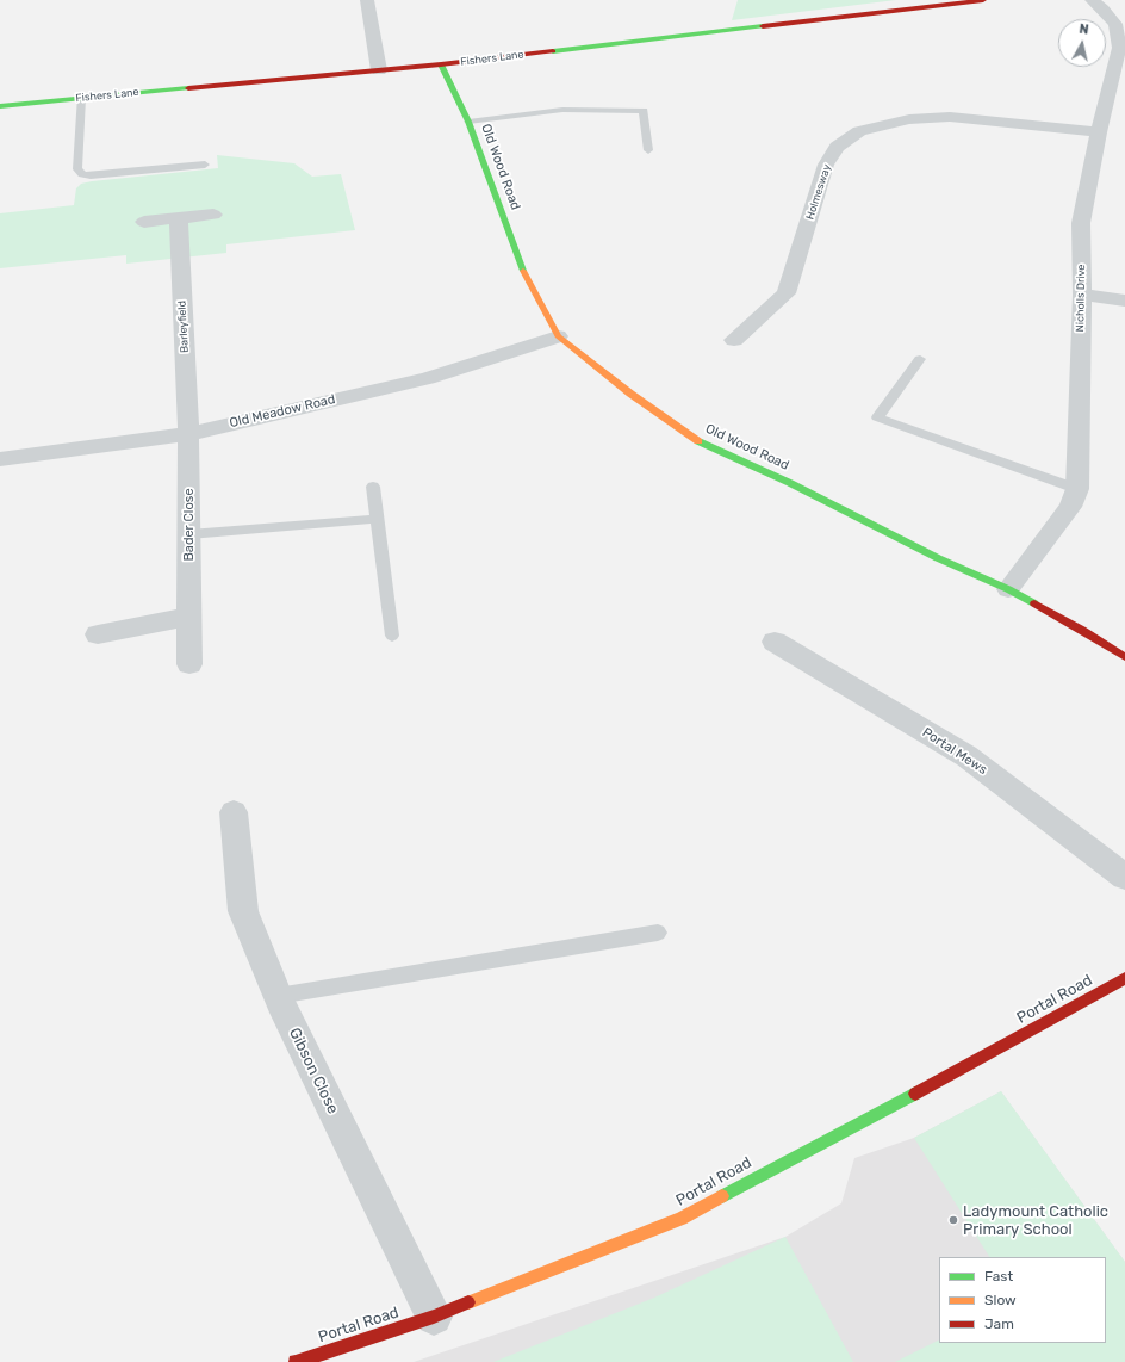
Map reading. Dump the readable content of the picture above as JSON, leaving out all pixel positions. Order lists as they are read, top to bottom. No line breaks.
{"streets":{"street":["Fishers Lane","Old Wood Road","Holmesway","Nicholls Drive","Barleyfield","Old Meadow Road","Bader Close","Portal Mews","Portal Road","Gibson Close"]},"crossings":[["Fishers Lane","Old Wood Road"],["Old Wood Road","Nicholls Drive"],["Old Wood Road","Old Meadow Road"],["Holmesway","Nicholls Drive"],["Barleyfield","Old Meadow Road"],["Barleyfield","Bader Close"],["Old Meadow Road","Bader Close"],["Portal Road","Gibson Close"]],"places":["Ladymount Catholic Primary School"],"legend":["Fast","Slow","Jam"],"north":"top"}
